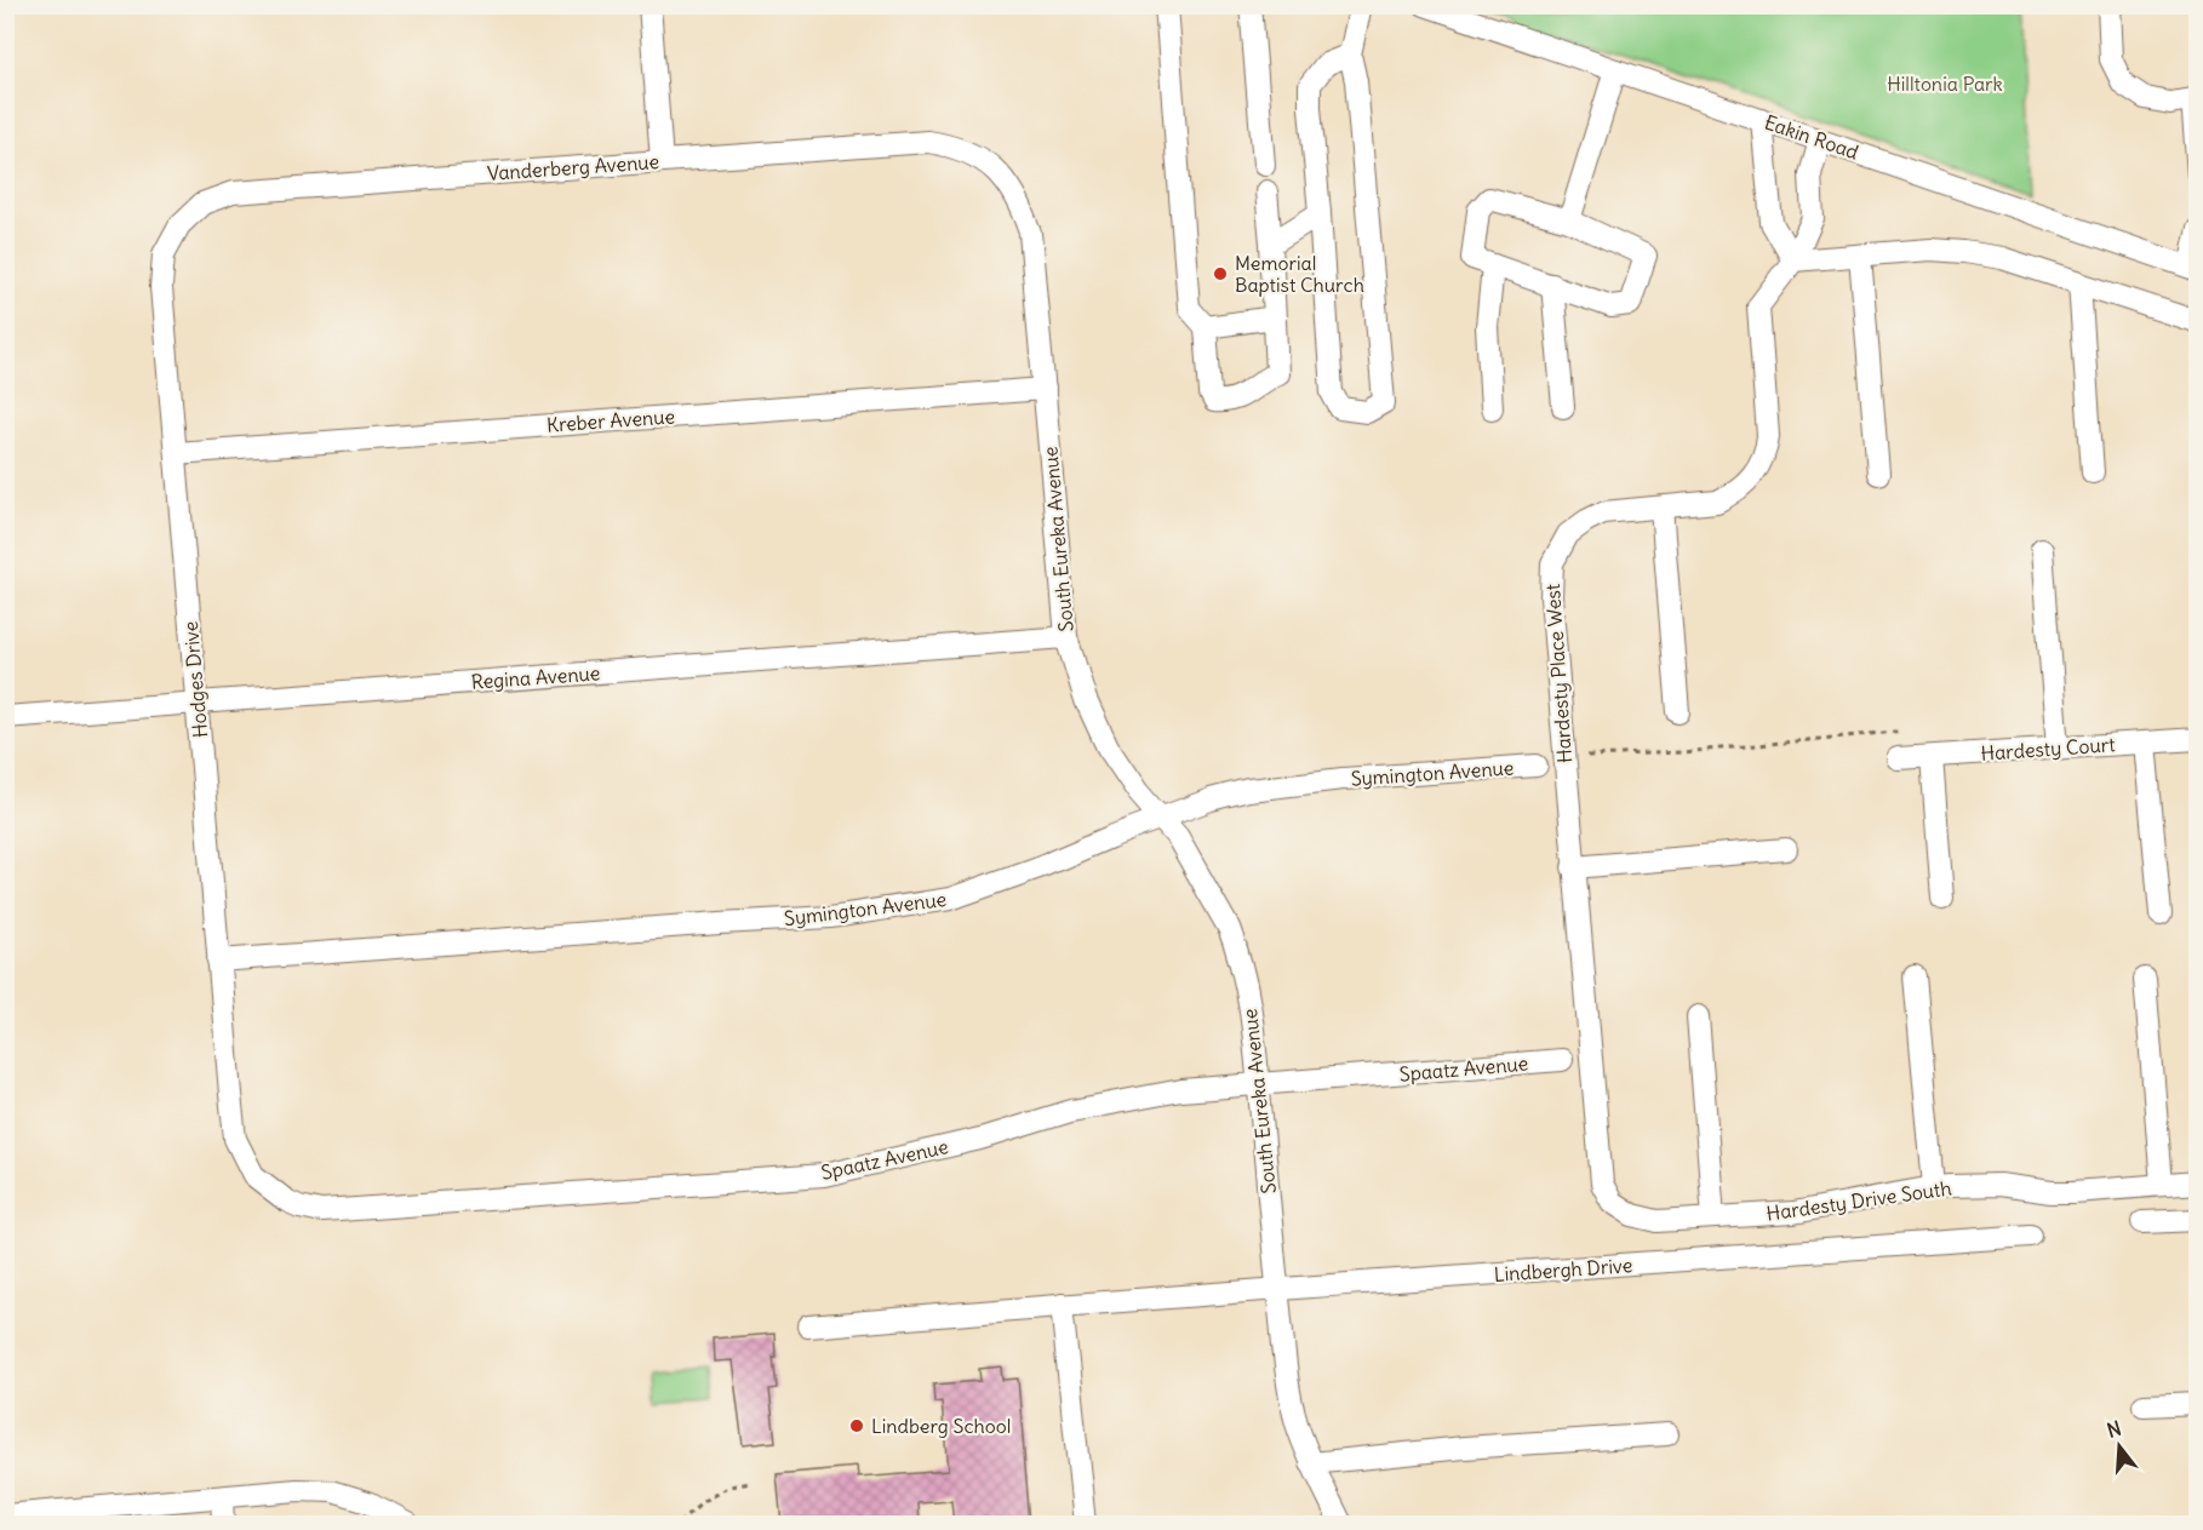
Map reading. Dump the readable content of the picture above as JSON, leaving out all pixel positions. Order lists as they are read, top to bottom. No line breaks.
{"streets":{"street":["Eakin Road","Vanderberg Avenue","Kreber Avenue","South Eureka Avenue","Hardesty Place West","Regina Avenue","Hodges Drive","Hardesty Court","Symington Avenue","Spaatz Avenue","Hardesty Drive South","Lindbergh Drive"]},"crossings":[["Eakin Road","Hardesty Place West"],["Vanderberg Avenue","South Eureka Avenue"],["Vanderberg Avenue","Hodges Drive"],["Kreber Avenue","South Eureka Avenue"],["Kreber Avenue","Hodges Drive"],["South Eureka Avenue","Regina Avenue"],["South Eureka Avenue","Symington Avenue"],["South Eureka Avenue","Spaatz Avenue"],["South Eureka Avenue","Lindbergh Drive"],["Hardesty Place West","Hardesty Drive South"],["Regina Avenue","Hodges Drive"],["Hodges Drive","Symington Avenue"],["Hodges Drive","Spaatz Avenue"]],"parks":["Hilltonia Park"],"places":["Memorial Baptist Church","Lindberg School"],"north":"top"}
